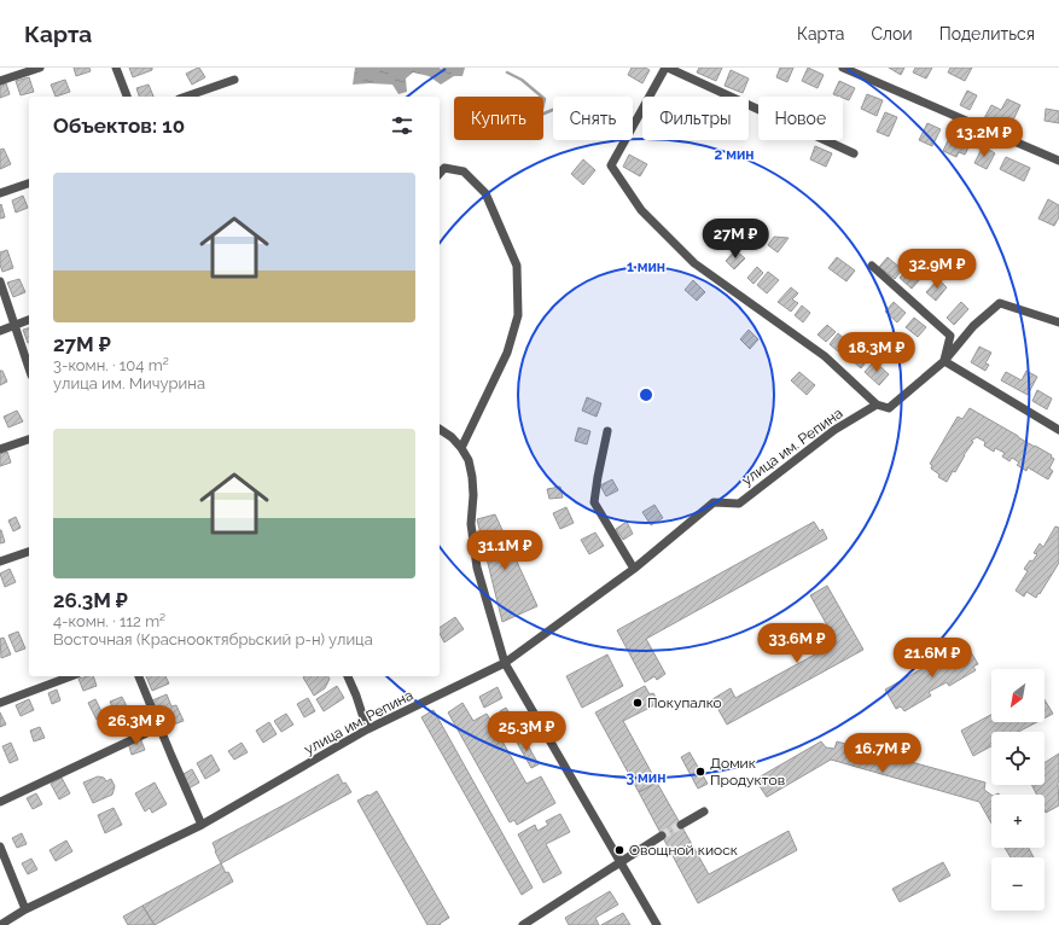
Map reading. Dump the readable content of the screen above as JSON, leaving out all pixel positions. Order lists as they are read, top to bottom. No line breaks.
{"streets":{"street":["улица им. Репина"]},"places":["Покупалко","Домик Продуктов","Овощной киоск"],"north":"bottom left","page":{"header":"Карта","nav":["Карта","Слои","Поделиться"],"chip":["Купить","Снять","Фильтры","Новое"],"heading":"Объектов: 10","price":["13.2M ₽","27M ₽","32.9M ₽","18.3M ₽","31.1M ₽","33.6M ₽","21.6M ₽","26.3M ₽","25.3M ₽","16.7M ₽"],"list":[{"name":"27M ₽","note":"3-комн. · 104 m² · улица им. Мичурина"},{"name":"26.3M ₽","note":"4-комн. · 112 m² · Восточная (Краснооктябрьский р-н) улица"}],"map_buttons":["+","−"]},"rings":["2 мин","1 мин","3 мин"]}
